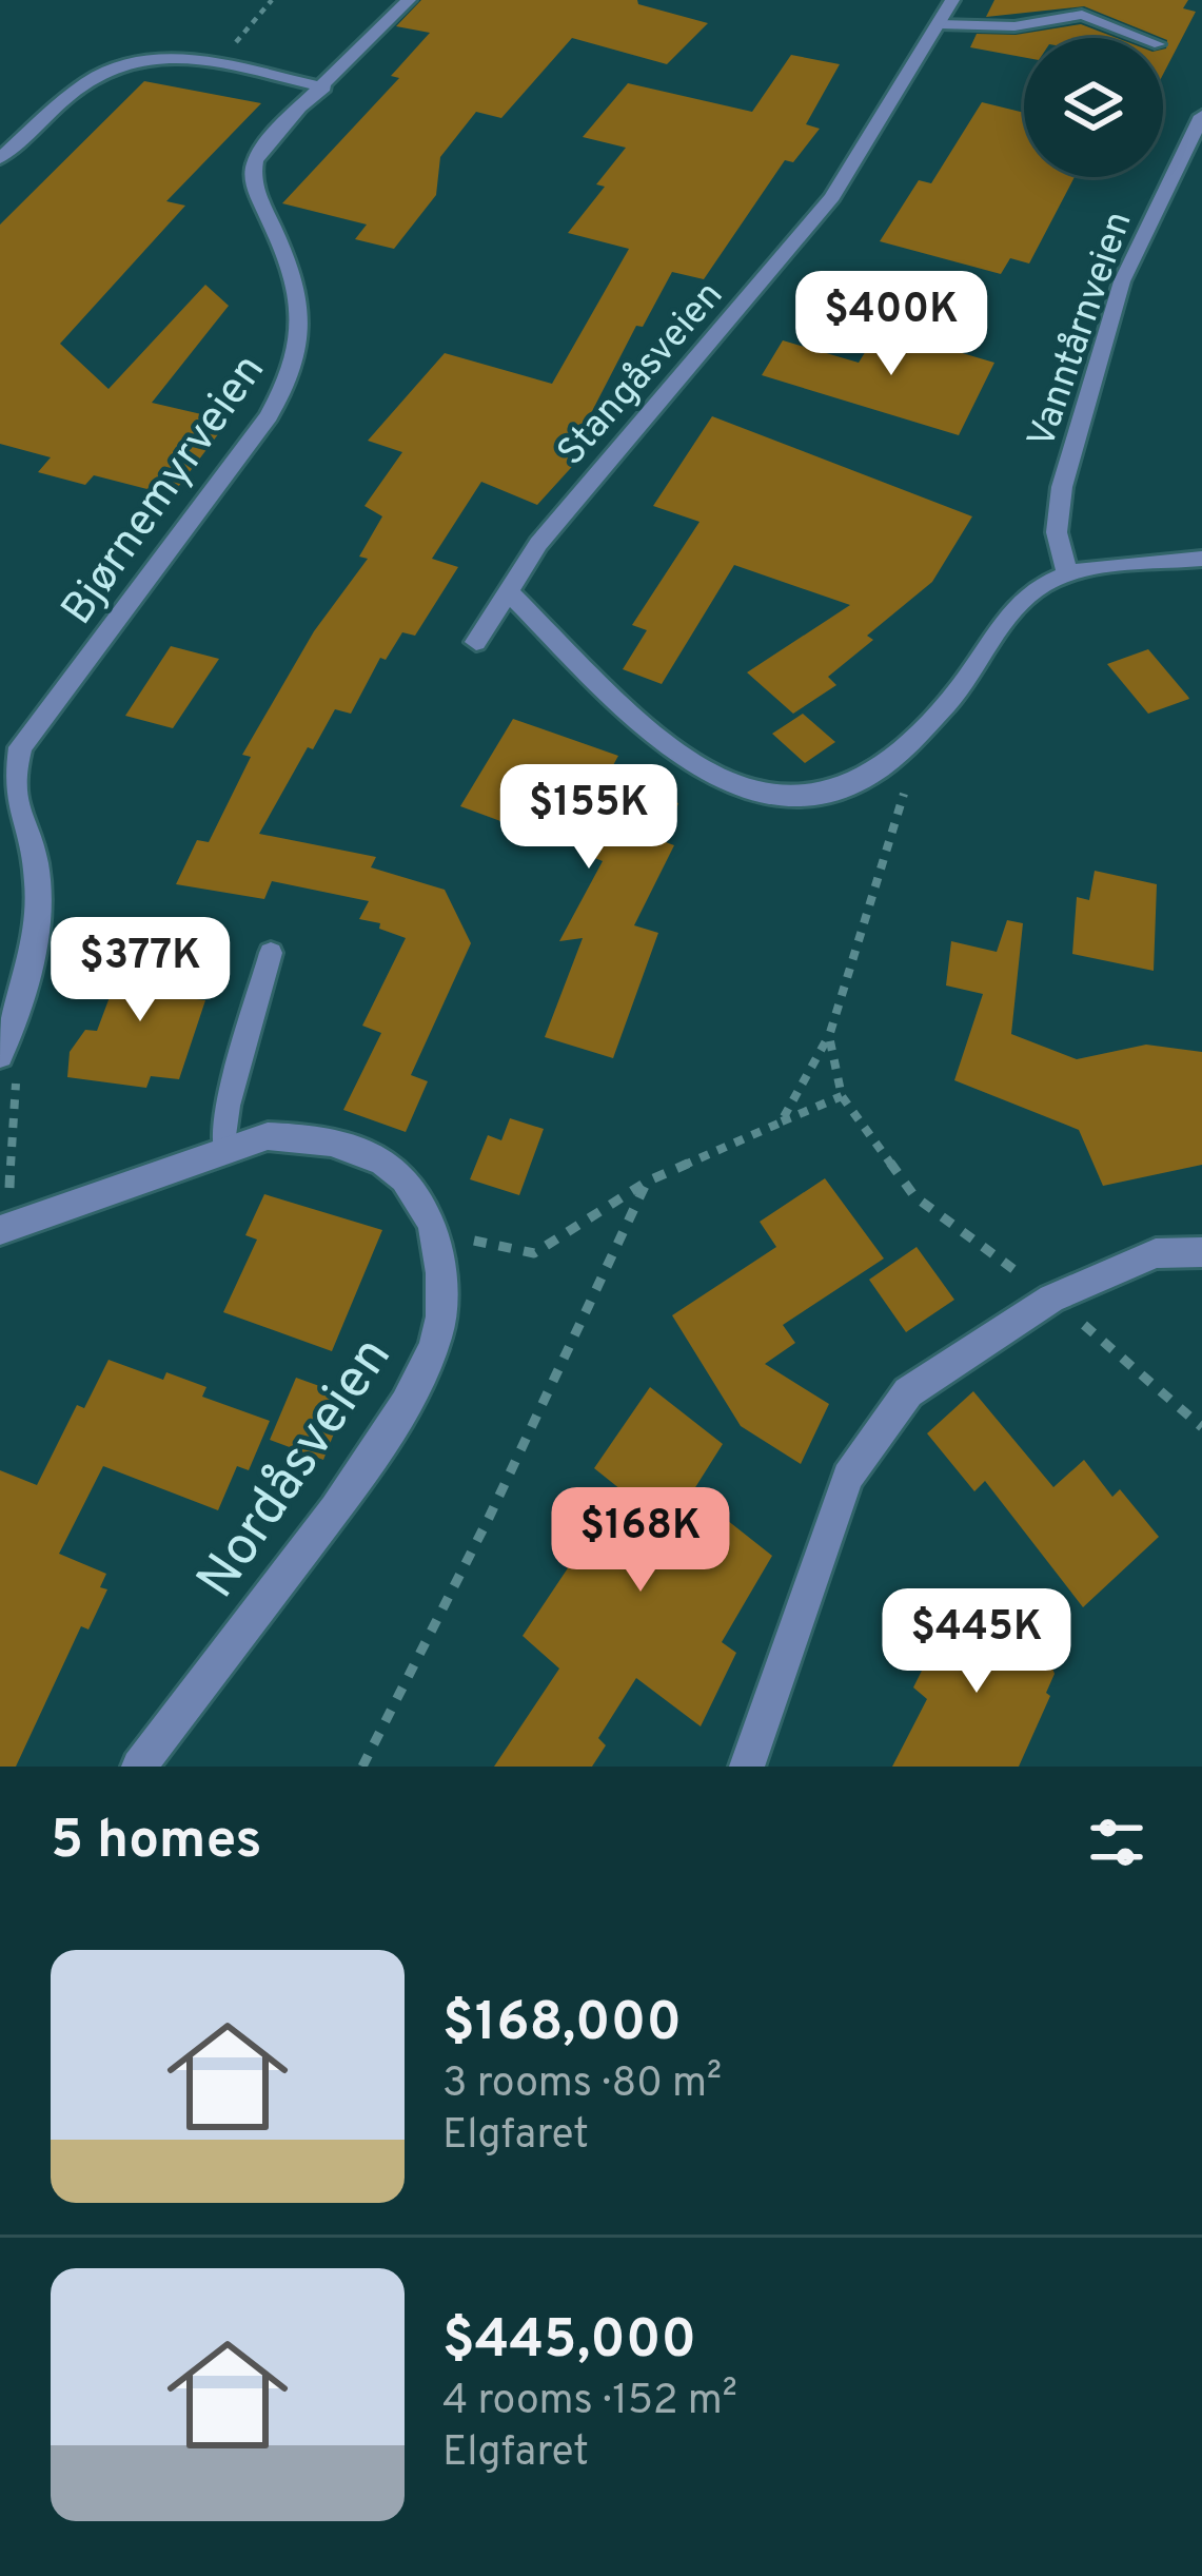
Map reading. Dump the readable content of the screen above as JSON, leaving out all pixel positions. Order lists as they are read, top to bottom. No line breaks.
{"streets":{"street":["Vanntårnveien","Stangåsveien","Bjørnemyrveien","Nordåsveien"]},"page":{"price":["$400K","$155K","$377K","$168K","$445K"],"heading":"5 homes","list":[{"name":"$168,000","note":"3 rooms · 80 m² · Elgfaret"},{"name":"$445,000","note":"4 rooms · 152 m² · Elgfaret"}]}}
